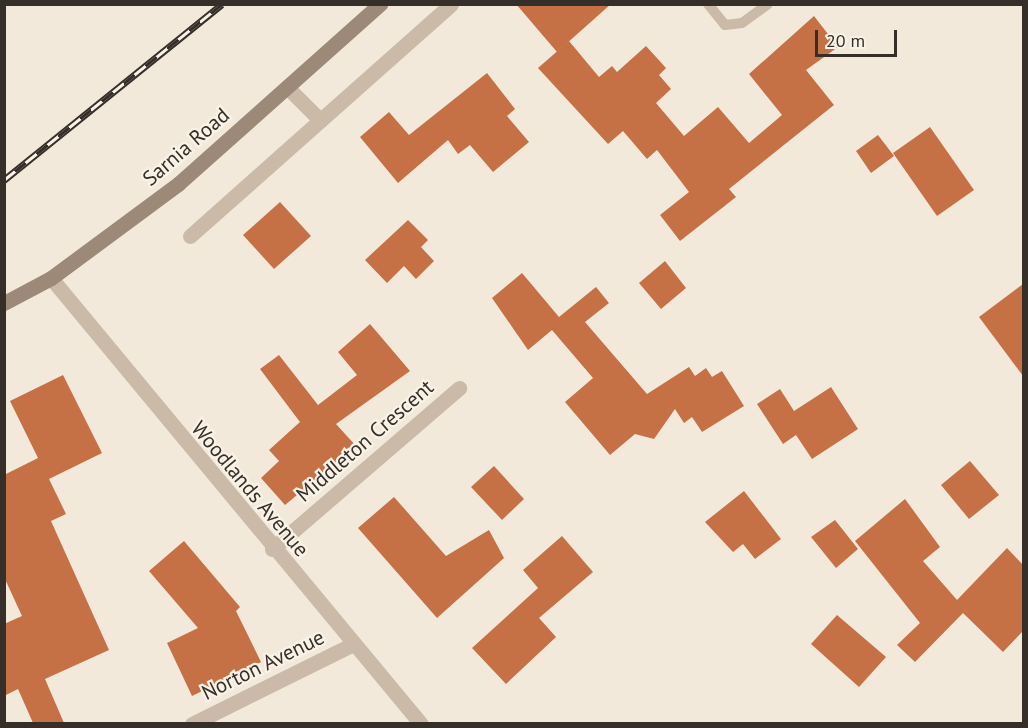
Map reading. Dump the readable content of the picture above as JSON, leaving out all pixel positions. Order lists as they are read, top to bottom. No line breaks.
{"streets":{"main road":["Sarnia Road"],"street":["Middleton Crescent","Woodlands Avenue","Norton Avenue"]},"crossings":[["Sarnia Road","Woodlands Avenue"],["Middleton Crescent","Woodlands Avenue"],["Woodlands Avenue","Norton Avenue"]],"scale_bar":"20 m"}
